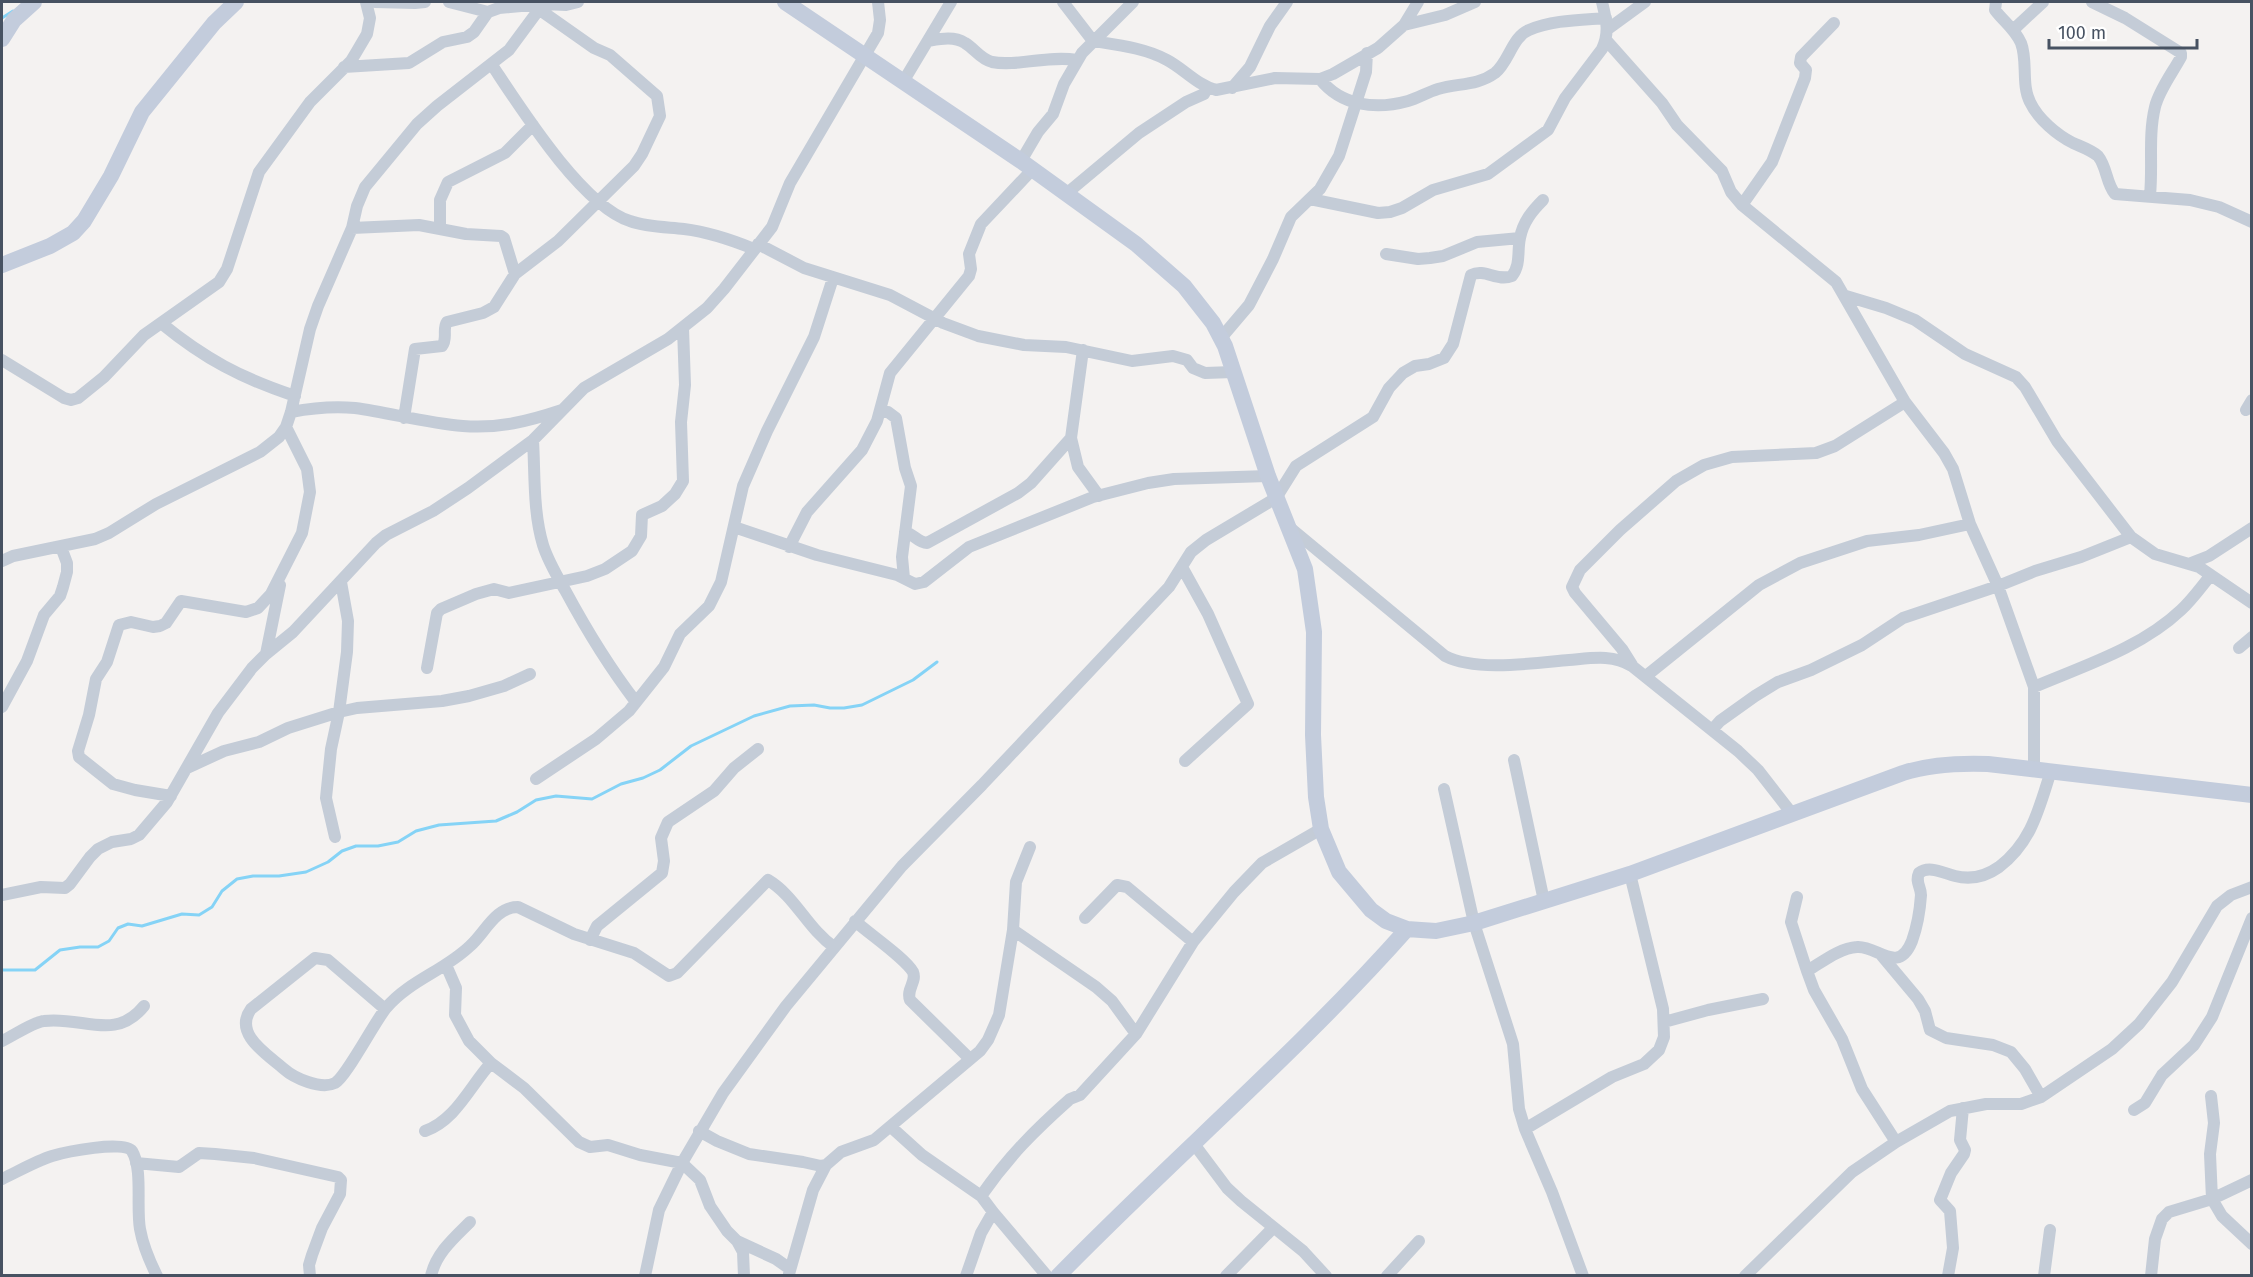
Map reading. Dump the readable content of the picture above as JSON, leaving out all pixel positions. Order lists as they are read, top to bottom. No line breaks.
{"scale_bar":"100 m"}
